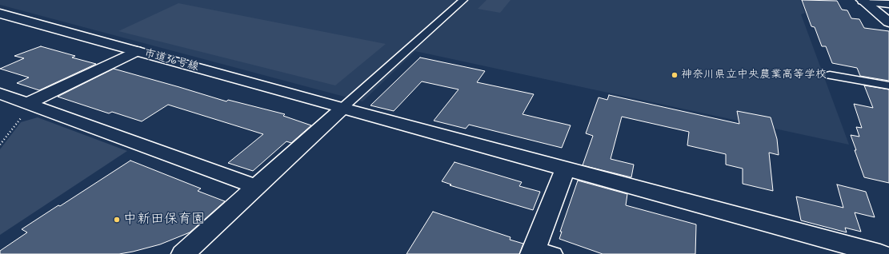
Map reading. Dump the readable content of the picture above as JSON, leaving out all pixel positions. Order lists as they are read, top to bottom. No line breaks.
{"streets":{"street":["市道36号線"]},"places":["神奈川県立中央農業高等学校","中新田保育園"]}
